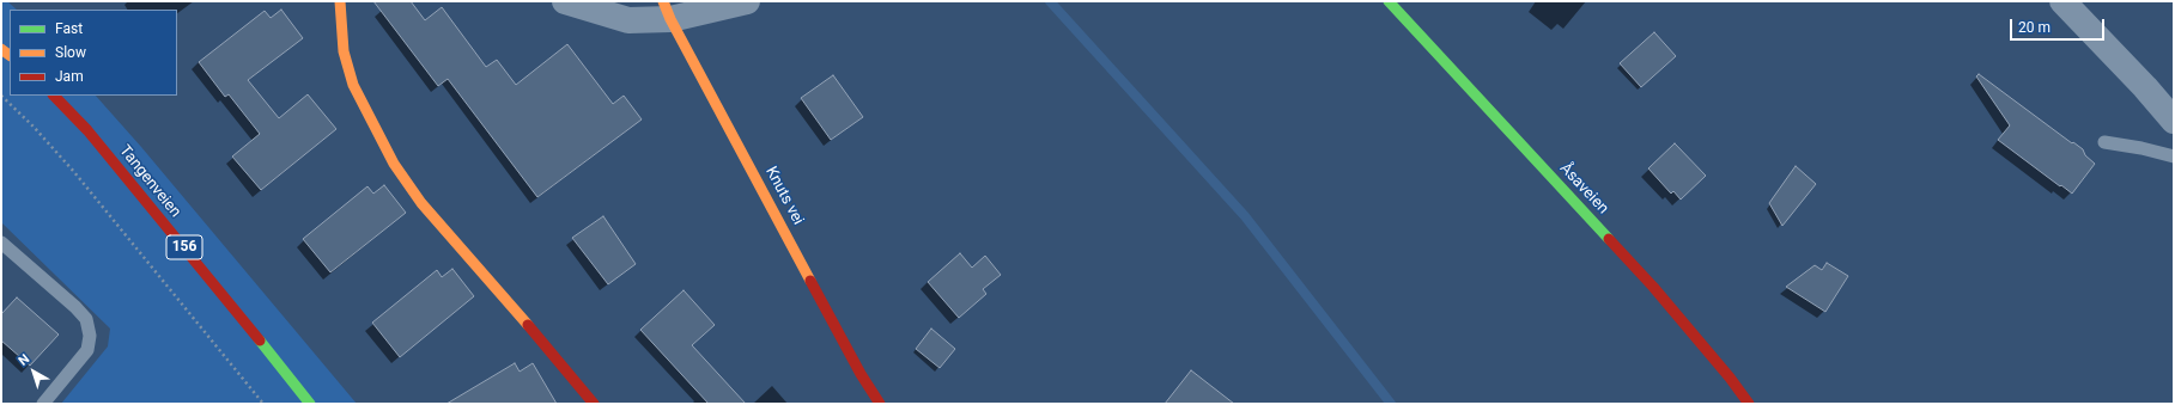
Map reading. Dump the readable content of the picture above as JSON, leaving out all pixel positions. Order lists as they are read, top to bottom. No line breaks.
{"streets":{"street":["Tangenveien","Åsaveien","Knuts vei","156"]},"legend":["Fast","Slow","Jam"],"scale_bar":"20 m","north":"top left"}
